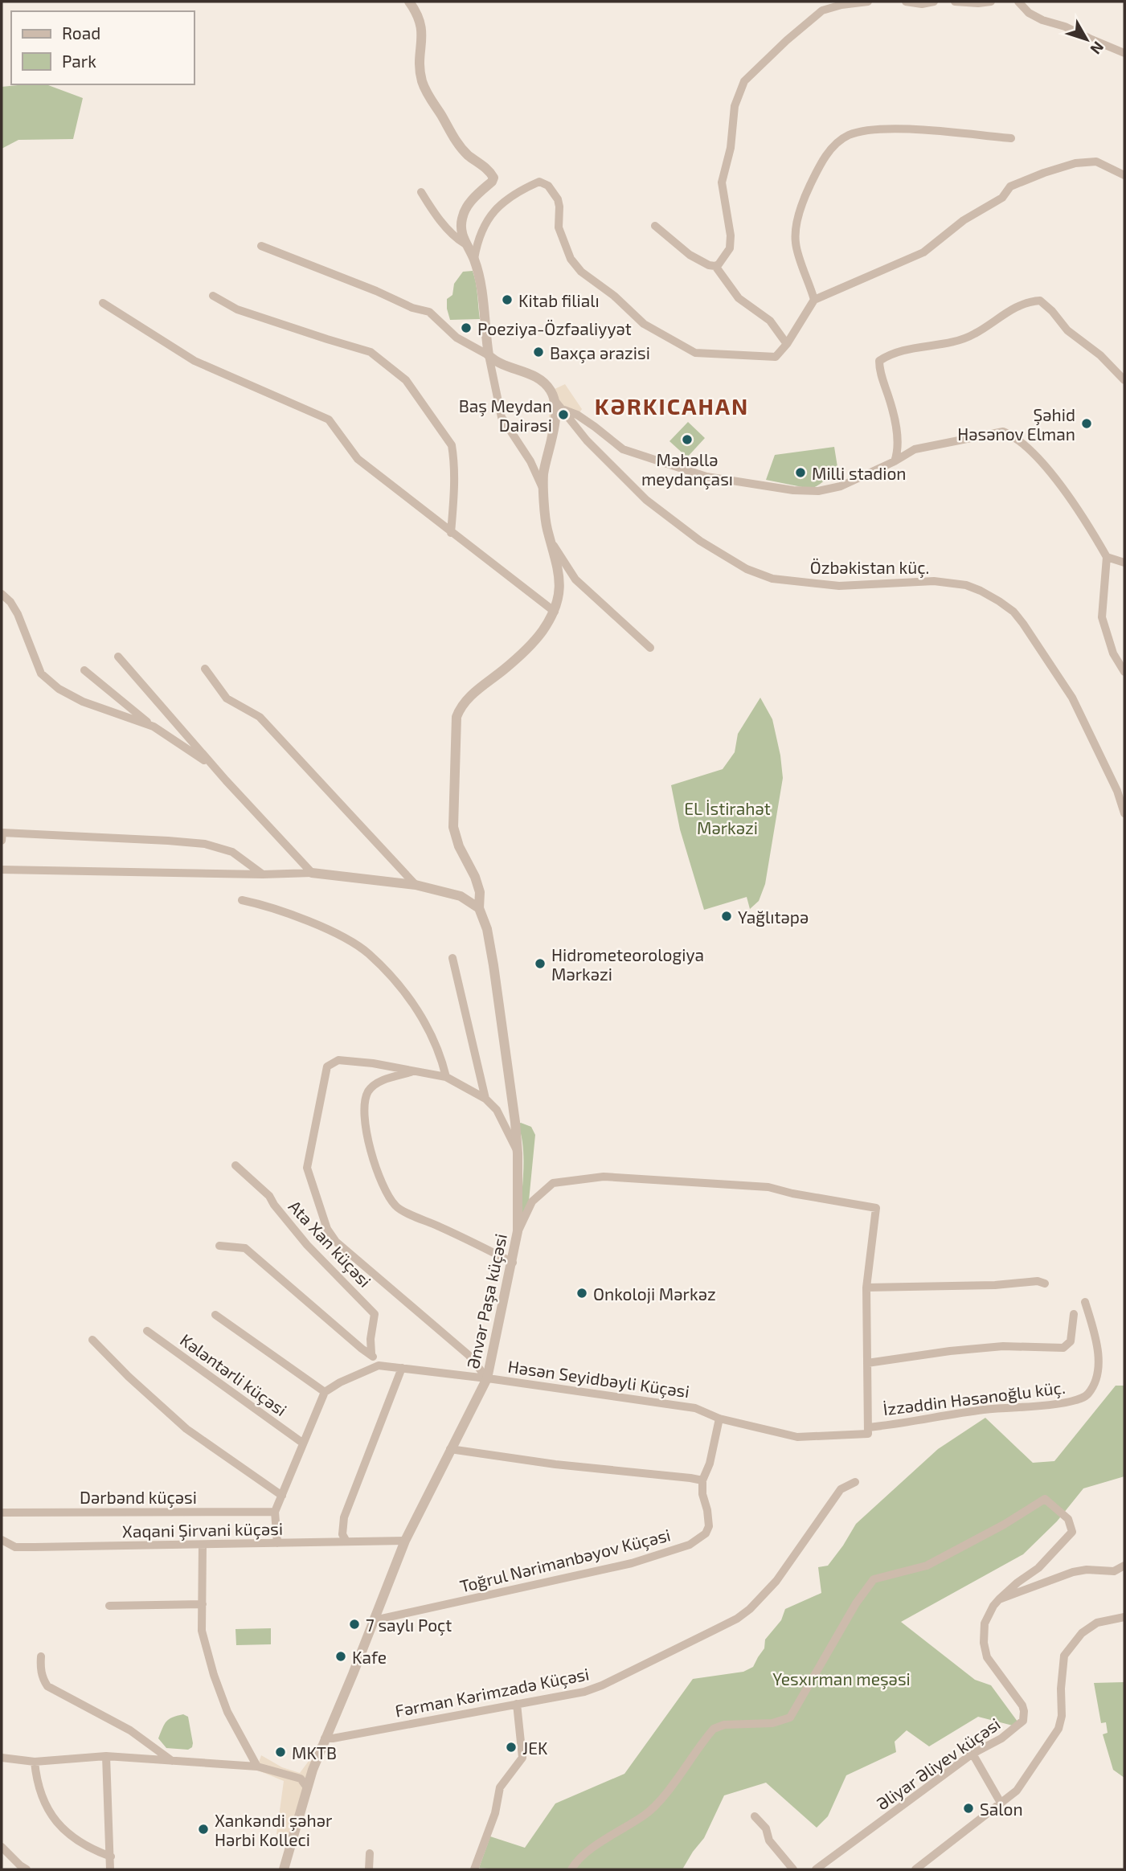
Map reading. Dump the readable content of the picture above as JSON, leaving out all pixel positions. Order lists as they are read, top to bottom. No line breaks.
{"streets":{"street":["Özbəkistan küç.","Ata Xan küçəsi","Ənvər Paşa küçəsi","Kələntərli küçəsi","Həsən Seyidbəyli Küçəsi","İzzəddin Həsənoğlu küç.","Dərbənd küçəsi","Xaqani Şirvani küçəsi","Toğrul Nərimanbəyov Küçəsi","Fərman Kərimzadə Küçəsi","Əliyar Əliyev küçəsi"]},"crossings":[["Ənvər Paşa küçəsi","Həsən Seyidbəyli Küçəsi"],["Ənvər Paşa küçəsi","Xaqani Şirvani küçəsi"],["Ənvər Paşa küçəsi","Toğrul Nərimanbəyov Küçəsi"],["Ənvər Paşa küçəsi","Fərman Kərimzadə Küçəsi"],["Həsən Seyidbəyli Küçəsi","İzzəddin Həsənoğlu küç."],["Həsən Seyidbəyli Küçəsi","Toğrul Nərimanbəyov Küçəsi"]],"districts":["KƏRKICAHAN"],"parks":["EL İstirahət Mərkəzi","Yesxırman meşəsi"],"places":["Kitab filialı","Poeziya-Özfəaliyyət","Baxça ərazisi","Baş Meydan Dairəsi","Şəhid Həsənov Elman","Məhəllə meydançası","Milli stadion","Yağlıtəpə","Hidrometeorologiya Mərkəzi","Onkoloji Mərkəz","7 saylı Poçt","Kafe","JEK","MKTB","Salon","Xankəndi şəhər Hərbi Kolleci"],"legend":["Road","Park"],"north":"bottom right"}
